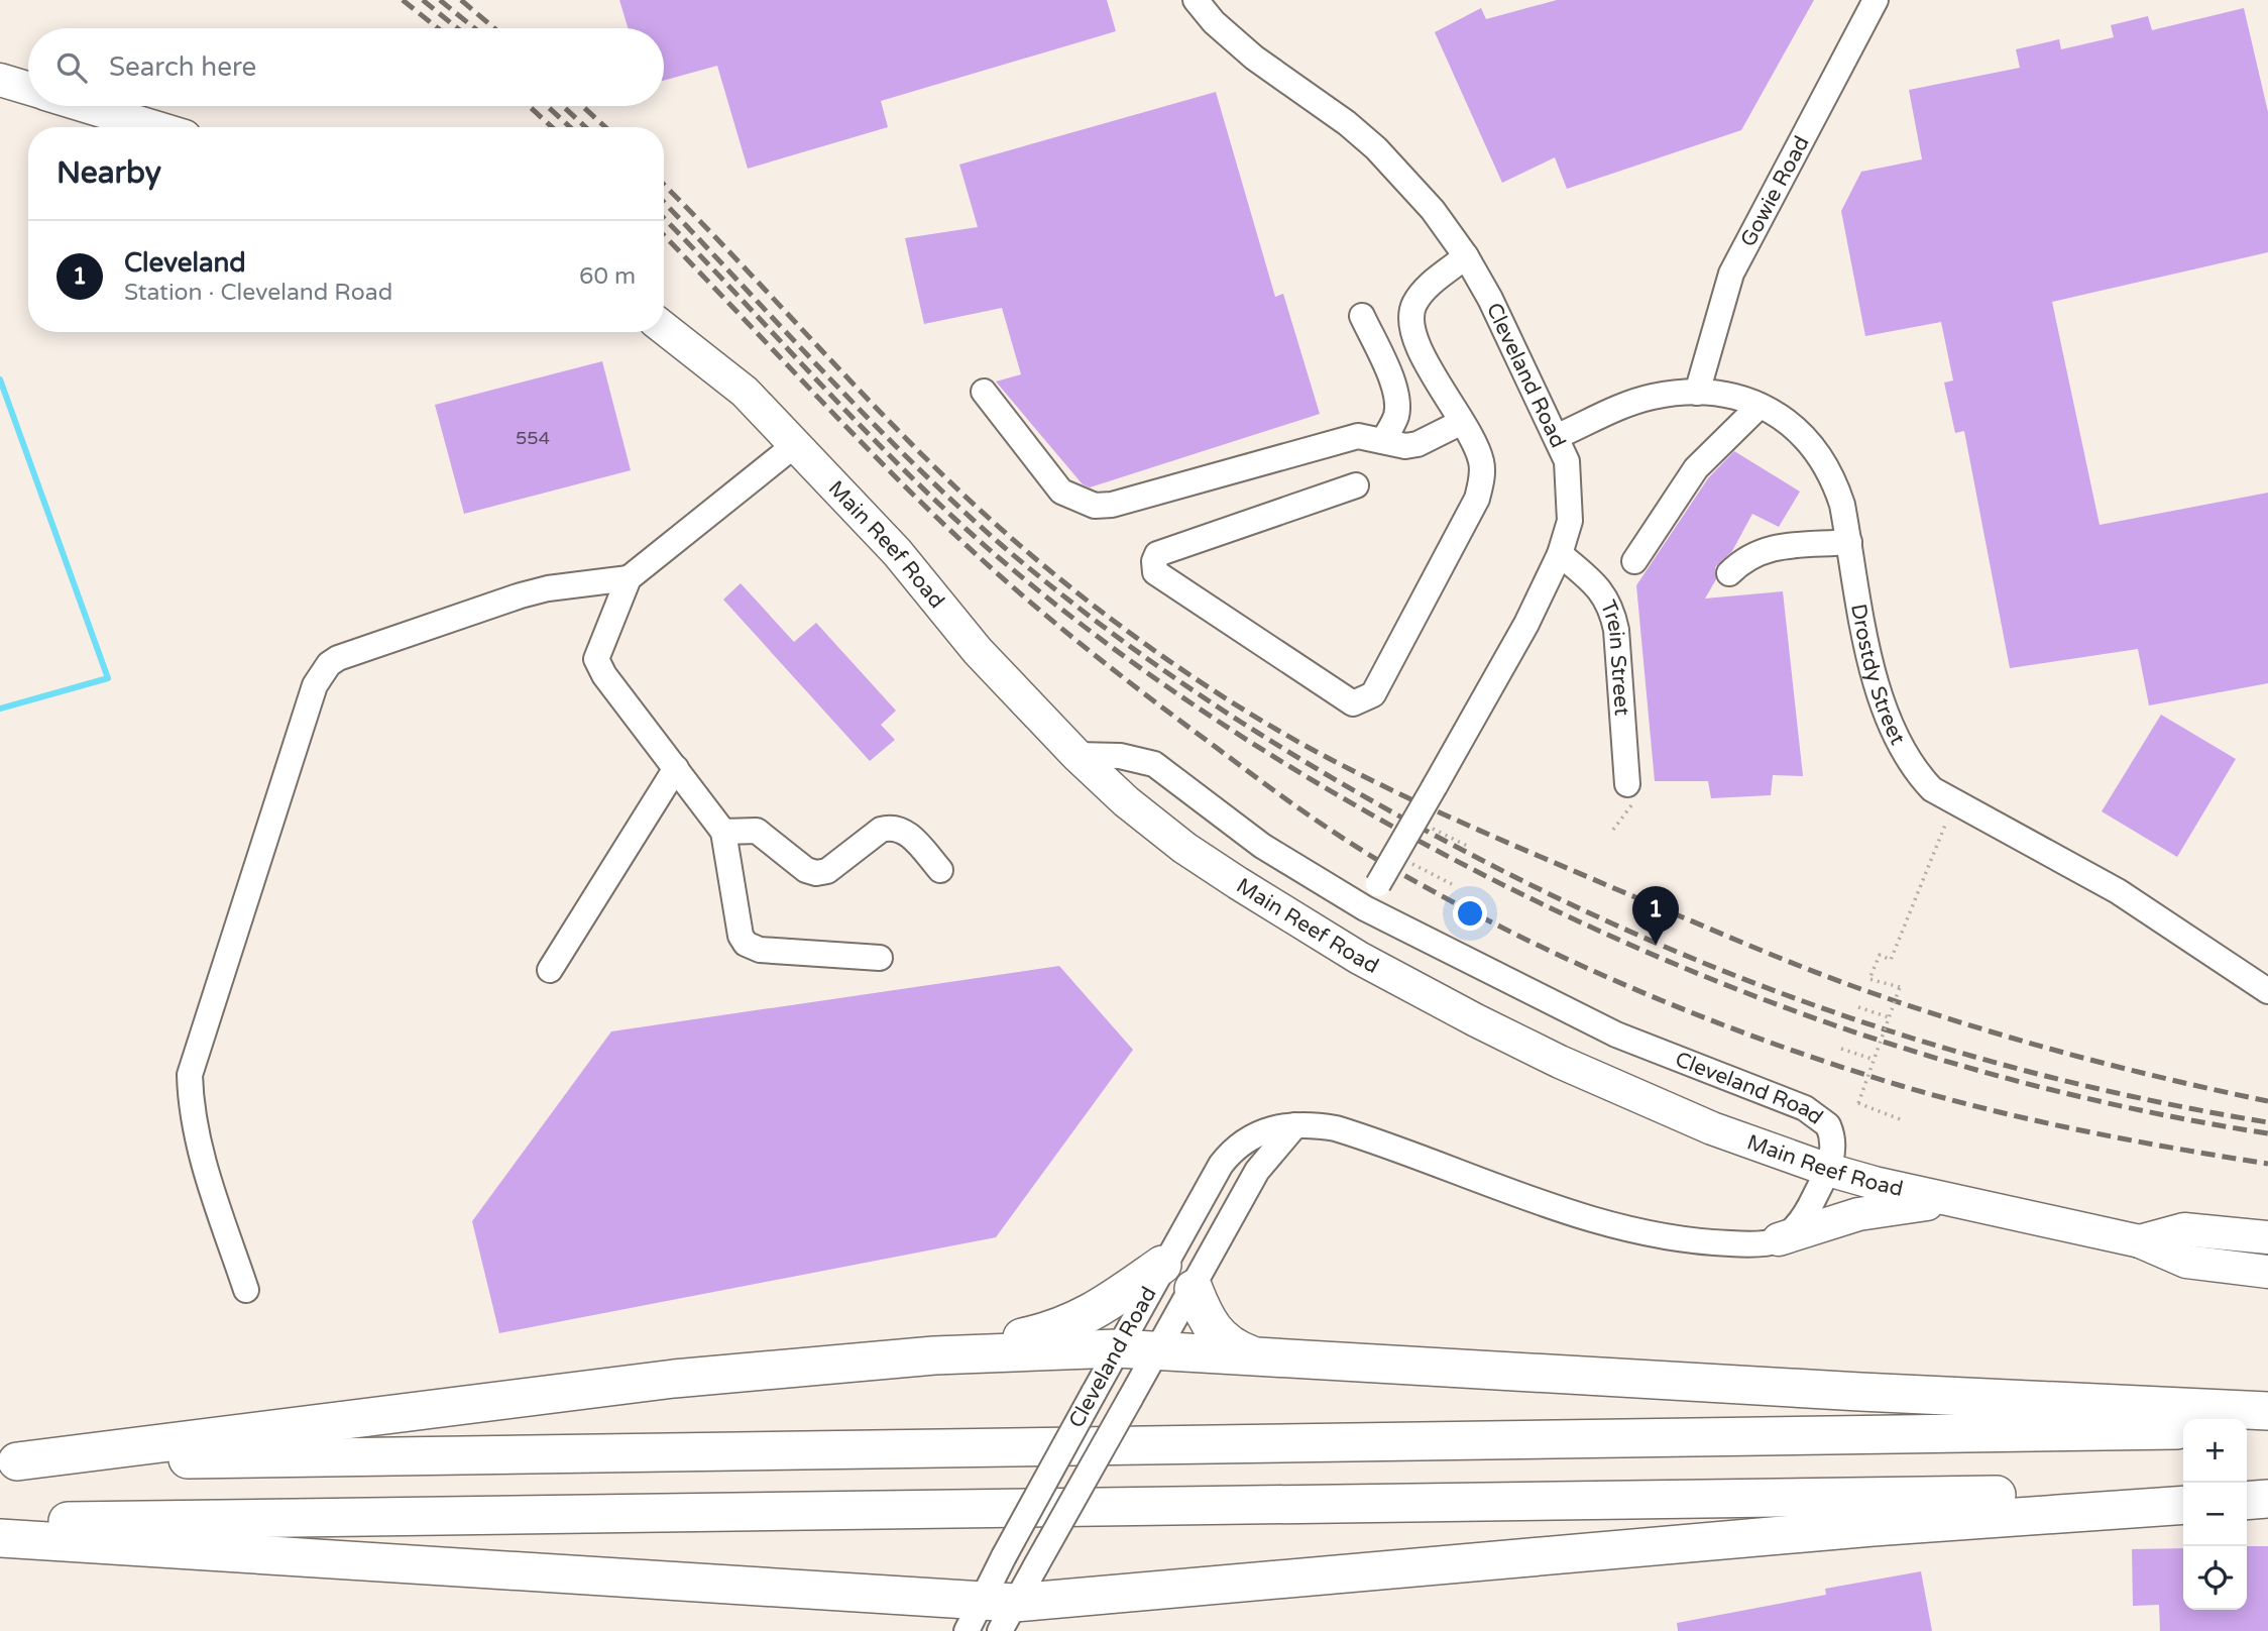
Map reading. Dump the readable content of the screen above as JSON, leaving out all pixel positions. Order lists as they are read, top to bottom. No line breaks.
{"streets":{"main road":["Main Reef Road"],"street":["Gowie Road","Cleveland Road","Trein Street","Drostdy Street"]},"crossings":[["Gowie Road","Drostdy Street"],["Cleveland Road","Main Reef Road"],["Cleveland Road","Trein Street"],["Cleveland Road","Drostdy Street"]],"house_numbers":["554"],"page":{"search":"Search here","heading":"Nearby","list":[{"mark":"1","name":"Cleveland","note":"Station · Cleveland Road","value":"60 m"}],"pins":"1","map_buttons":["+","−"]}}
